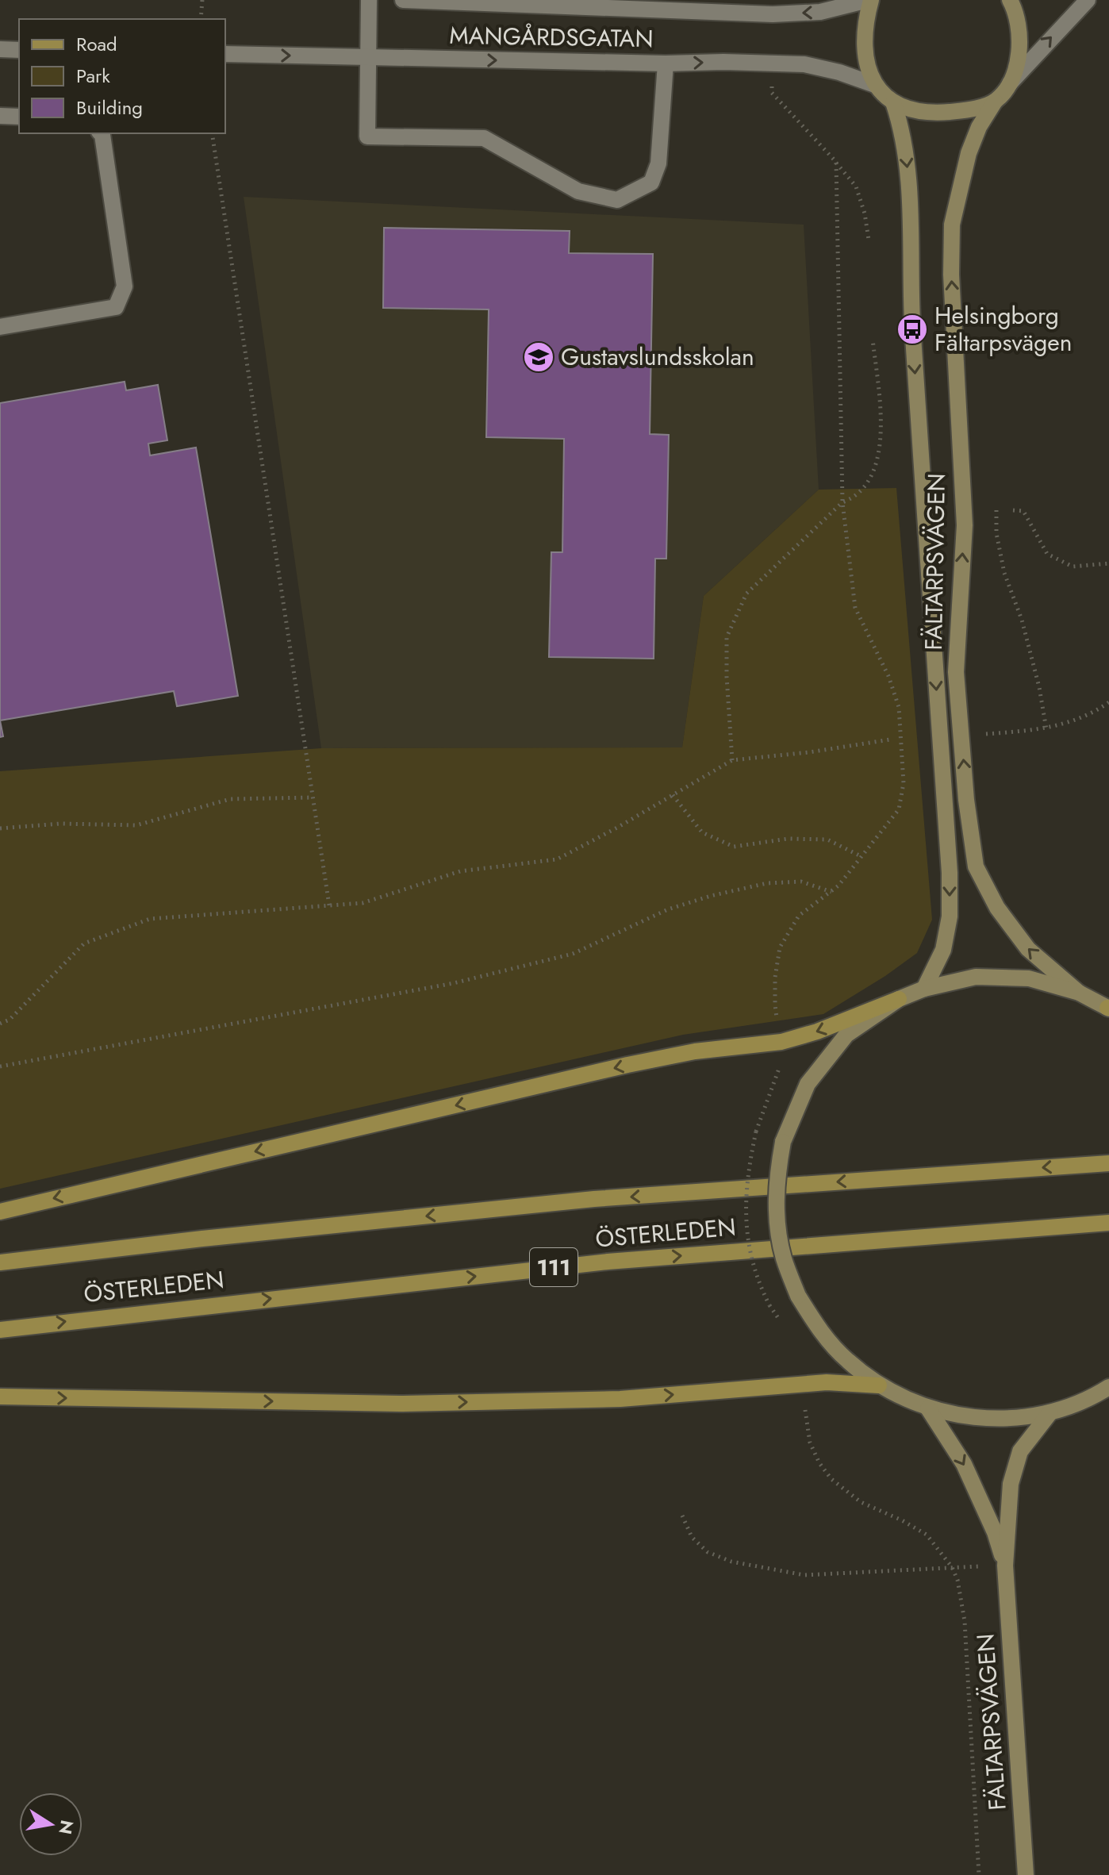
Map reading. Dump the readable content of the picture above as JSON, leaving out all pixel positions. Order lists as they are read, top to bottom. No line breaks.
{"streets":{"main road":["FÄLTARPSVÄGEN","ÖSTERLEDEN","111"],"street":["MANGÅRDSGATAN"]},"places":{"bus stop":["Helsingborg Fältarpsvägen"],"school or university":["Gustavslundsskolan"]},"legend":["Road","Park","Building"],"north":"right"}
